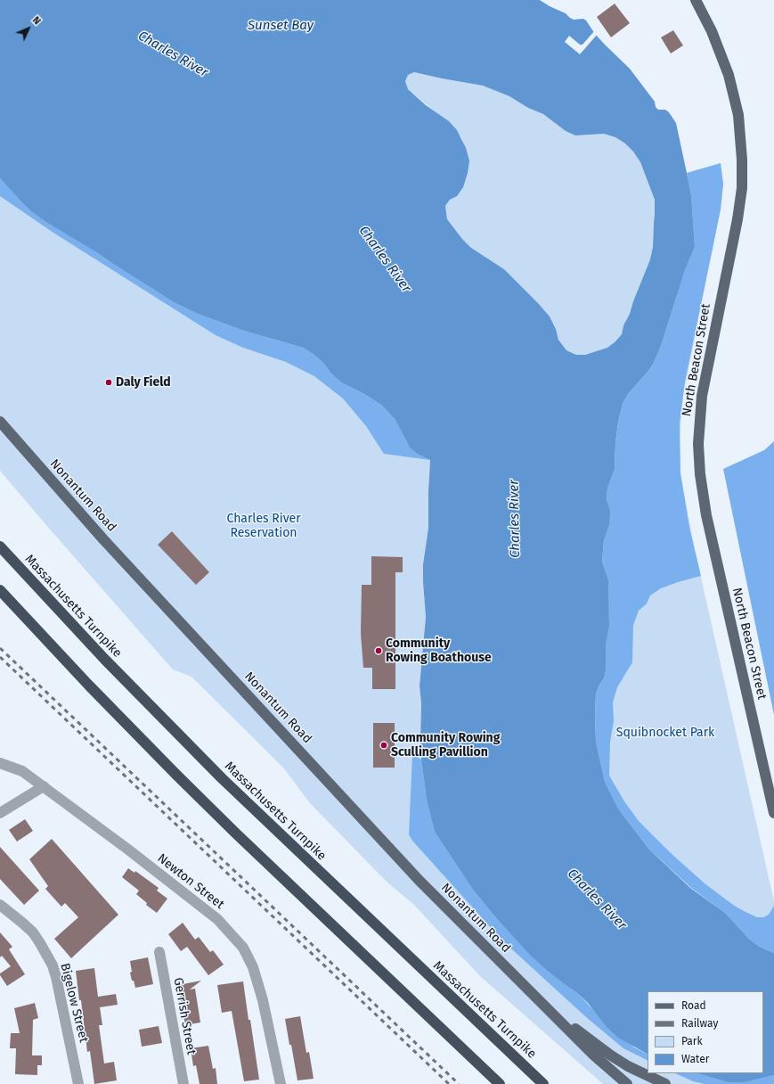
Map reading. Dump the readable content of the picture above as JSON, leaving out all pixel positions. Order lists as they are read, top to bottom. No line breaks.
{"streets":{"highway":["Massachusetts Turnpike"],"main road":["North Beacon Street","Nonantum Road"],"street":["Newton Street","Bigelow Street","Gerrish Street"]},"water":["Sunset Bay","Charles River"],"parks":["Charles River Reservation","Squibnocket Park"],"places":["Daly Field","Community Rowing Boathouse","Community Rowing Sculling Pavillion"],"legend":["Road","Railway","Park","Water"],"north":"top right"}
